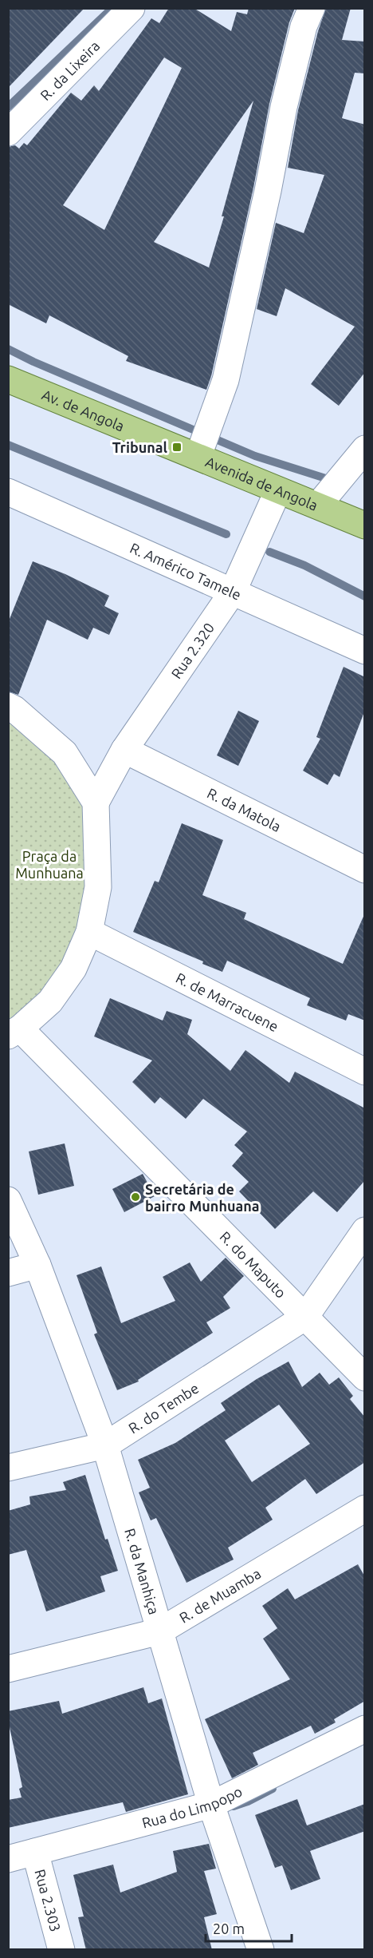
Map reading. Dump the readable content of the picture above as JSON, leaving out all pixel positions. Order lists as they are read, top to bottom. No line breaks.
{"streets":{"main road":["Av. de Angola","Avenida de Angola"],"street":["R. da Lixeira","R. Américo Tamele","Rua 2.320","R. da Matola","R. de Marracuene","R. do Maputo","R. do Tembe","R. da Manhiça","R. de Muamba","Rua do Limpopo","Rua 2.303"]},"crossings":[["Av. de Angola","Avenida de Angola"],["Avenida de Angola","Rua 2.320"],["R. Américo Tamele","Rua 2.320"],["Rua 2.320","R. da Matola"],["R. do Maputo","R. do Tembe"],["R. do Tembe","R. da Manhiça"],["R. da Manhiça","R. de Muamba"],["R. da Manhiça","Rua do Limpopo"],["Rua do Limpopo","Rua 2.303"]],"parks":["Praça da Munhuana"],"places":{"transit":["Tribunal"],"other":["Secretária de bairro Munhuana"]},"scale_bar":"20 m"}
